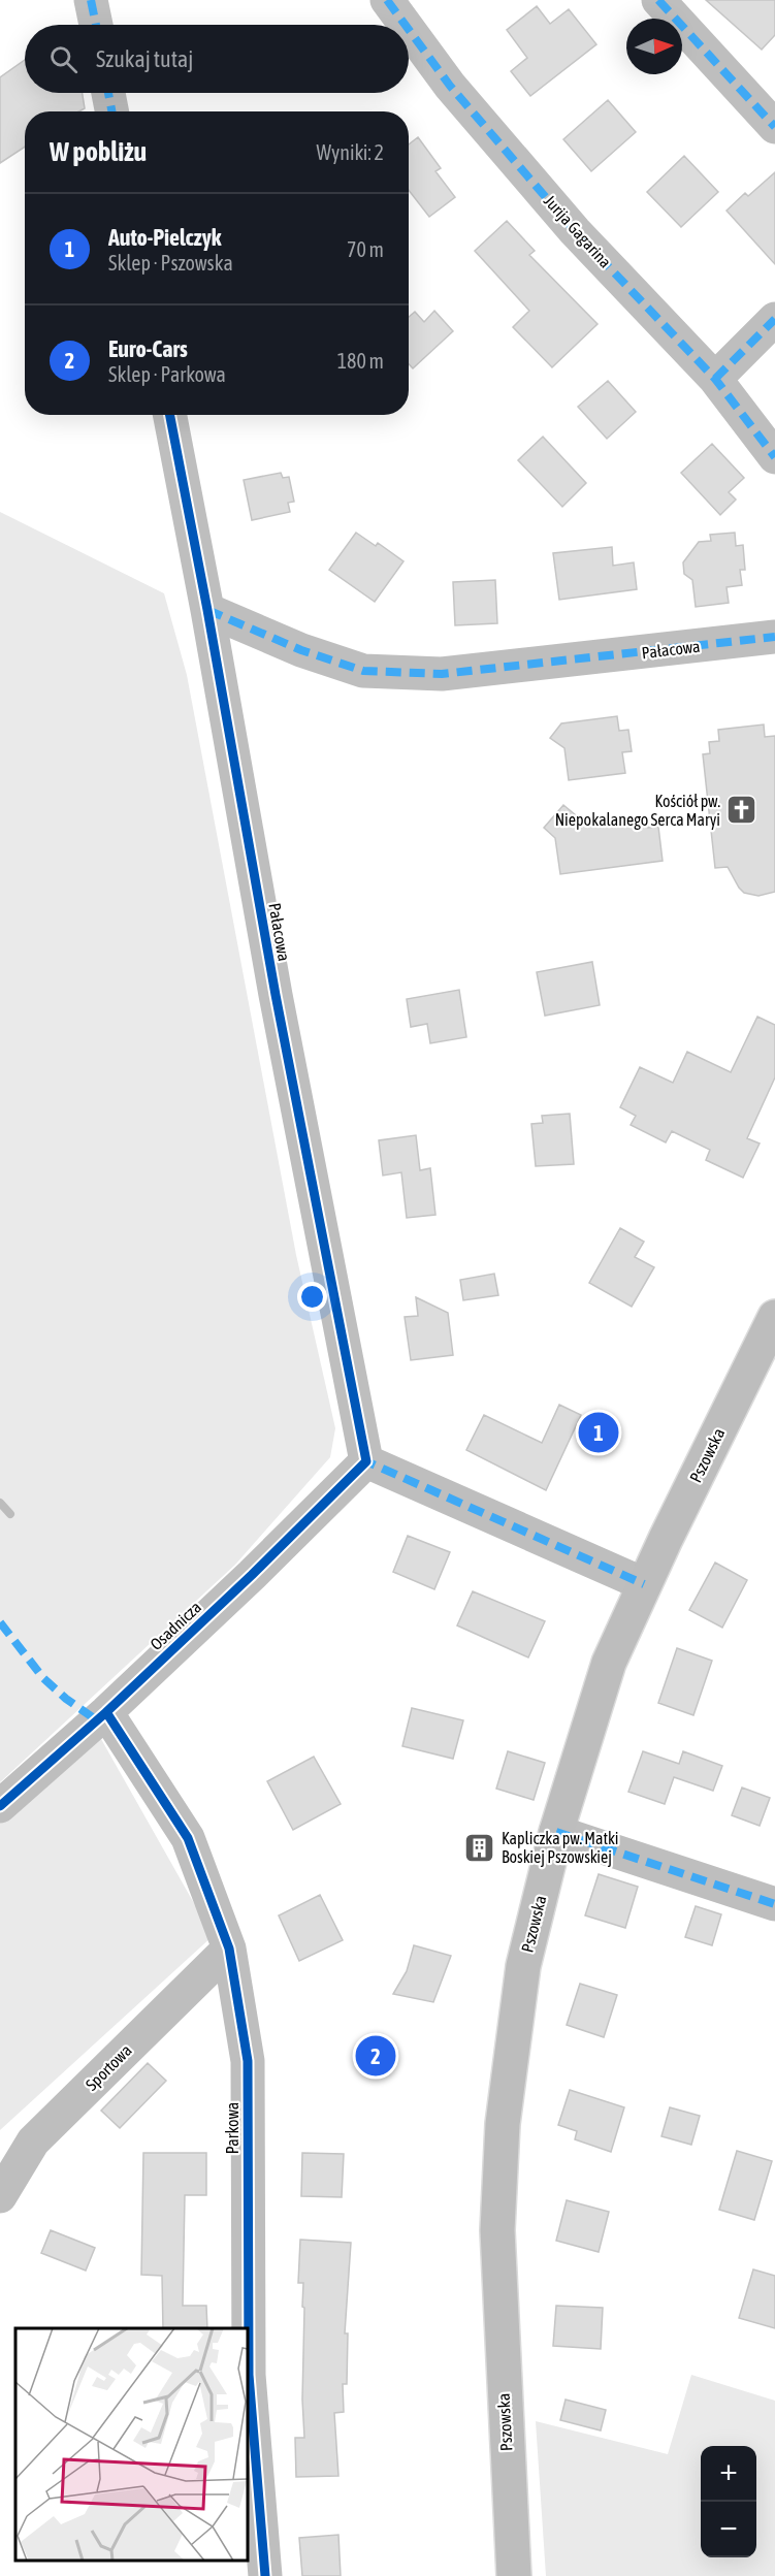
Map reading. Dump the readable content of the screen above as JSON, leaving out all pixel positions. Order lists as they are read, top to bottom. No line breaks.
{"streets":{"main road":["Pszowska"],"street":["Jurija Gagarina","Pałacowa","Osadnicza","Sportowa","Parkowa"]},"crossings":[["Pałacowa","Osadnicza"],["Osadnicza","Parkowa"],["Sportowa","Parkowa"]],"places":{"church":["Kościół pw. Niepokalanego Serca Maryi"],"building":["Kapliczka pw. Matki Boskiej Pszowskiej"]},"north":"right","page":{"search":"Szukaj tutaj","heading":["W pobliżu","Wyniki: 2"],"list":[{"mark":"1","name":"Auto-Pielczyk","note":"Sklep · Pszowska","value":"70 m"},{"mark":"2","name":"Euro-Cars","note":"Sklep · Parkowa","value":"180 m"}],"pins":["1","2"],"map_buttons":["+","−"]}}
